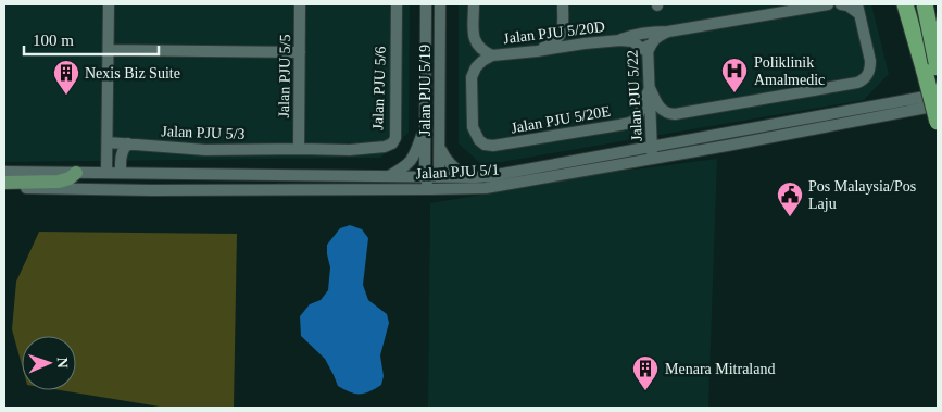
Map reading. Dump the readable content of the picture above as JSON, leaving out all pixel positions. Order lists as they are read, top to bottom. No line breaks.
{"streets":{"street":["Jalan PJU 5/20D","Jalan PJU 5/5","Jalan PJU 5/6","Jalan PJU 5/19","Jalan PJU 5/22","Jalan PJU 5/20E","Jalan PJU 5/3","Jalan PJU 5/1"]},"crossings":[["Jalan PJU 5/20D","Jalan PJU 5/22"],["Jalan PJU 5/20D","Jalan PJU 5/20E"],["Jalan PJU 5/5","Jalan PJU 5/6"],["Jalan PJU 5/5","Jalan PJU 5/3"],["Jalan PJU 5/6","Jalan PJU 5/3"],["Jalan PJU 5/19","Jalan PJU 5/1"],["Jalan PJU 5/22","Jalan PJU 5/20E"],["Jalan PJU 5/22","Jalan PJU 5/1"]],"places":{"hospital":["Poliklinik Amalmedic"],"building":["Nexis Biz Suite","Menara Mitraland"],"public building":["Pos Malaysia/Pos Laju"]},"scale_bar":"100 m","north":"right"}
